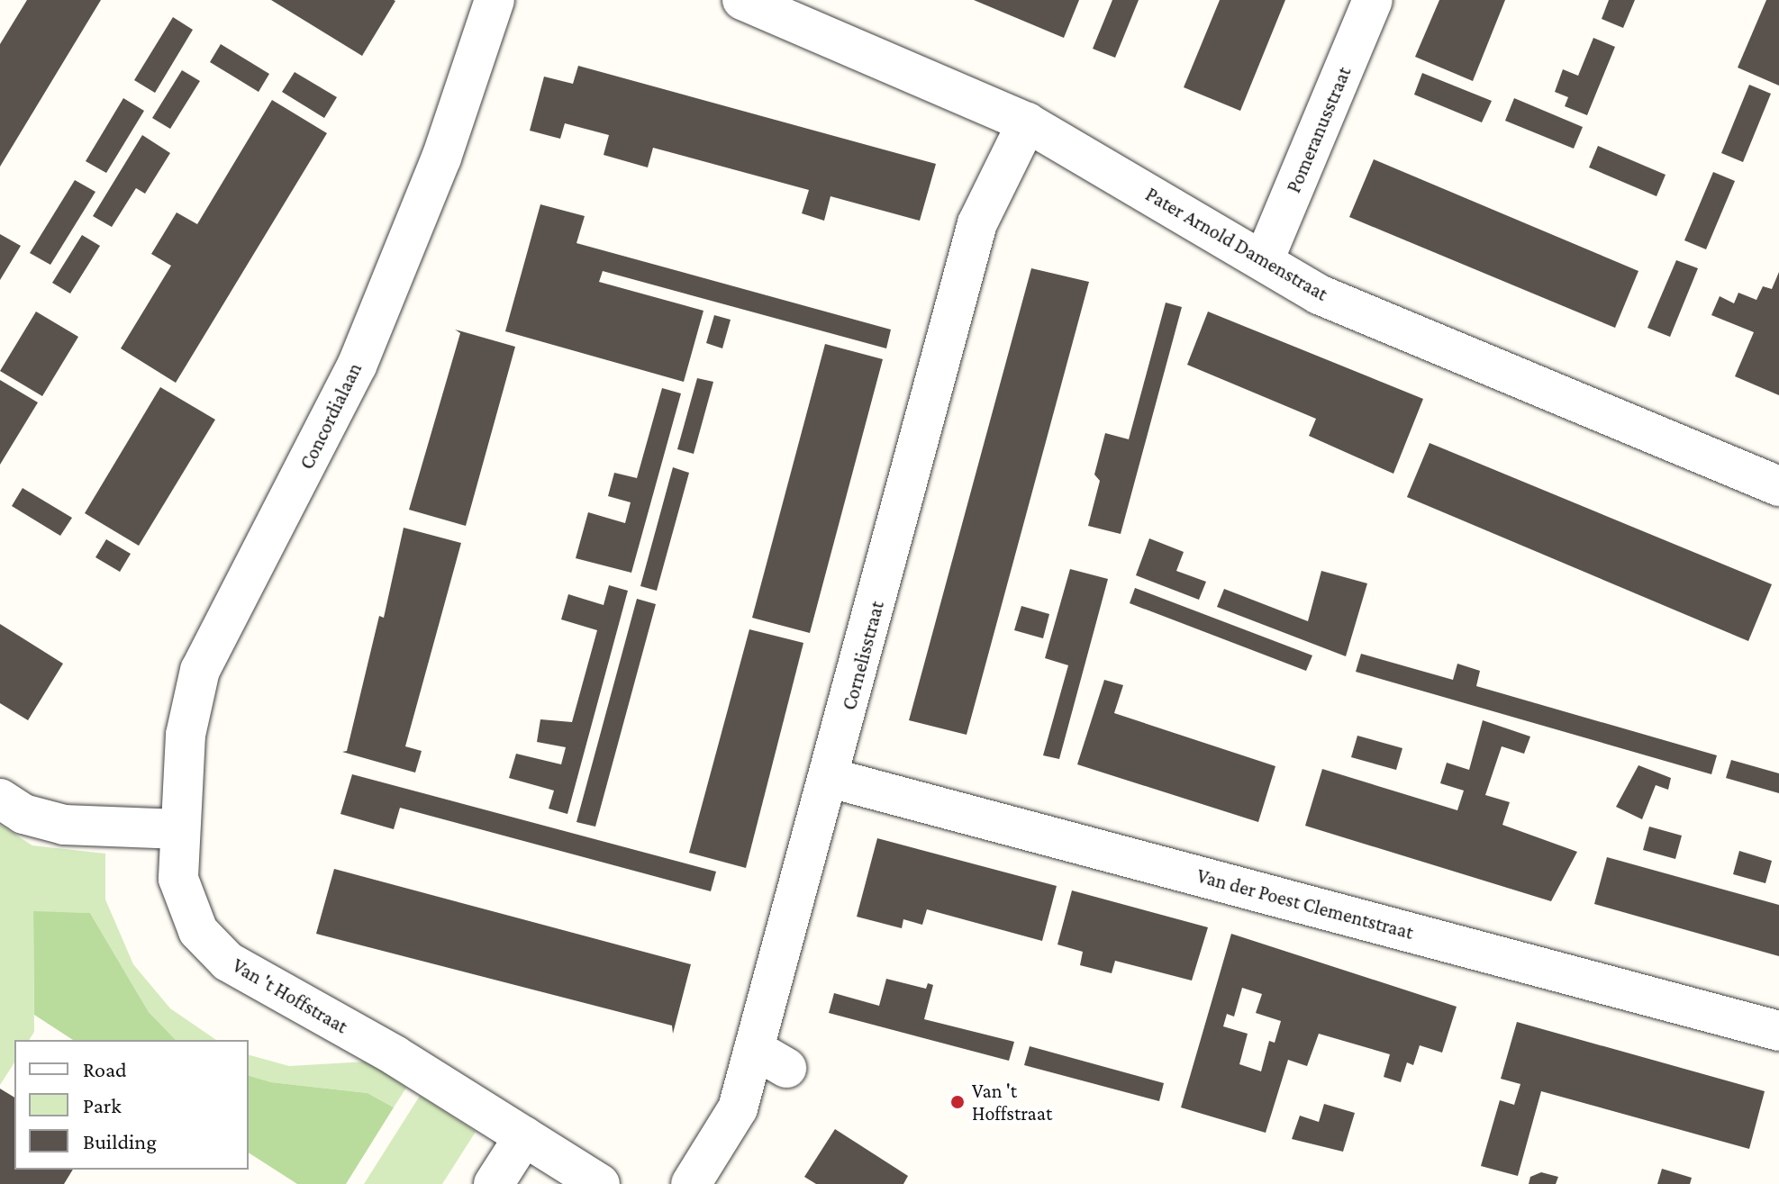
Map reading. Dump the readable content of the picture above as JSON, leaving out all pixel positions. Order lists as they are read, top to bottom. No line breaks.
{"streets":{"street":["Pomeranusstraat","Pater Arnold Damenstraat","Concordialaan","Cornelisstraat","Van der Poest Clementstraat","Van 't Hoffstraat"]},"crossings":[["Pomeranusstraat","Pater Arnold Damenstraat"],["Pater Arnold Damenstraat","Cornelisstraat"],["Concordialaan","Van 't Hoffstraat"],["Cornelisstraat","Van der Poest Clementstraat"]],"places":["Van 't Hoffstraat"],"legend":["Road","Park","Building"]}
